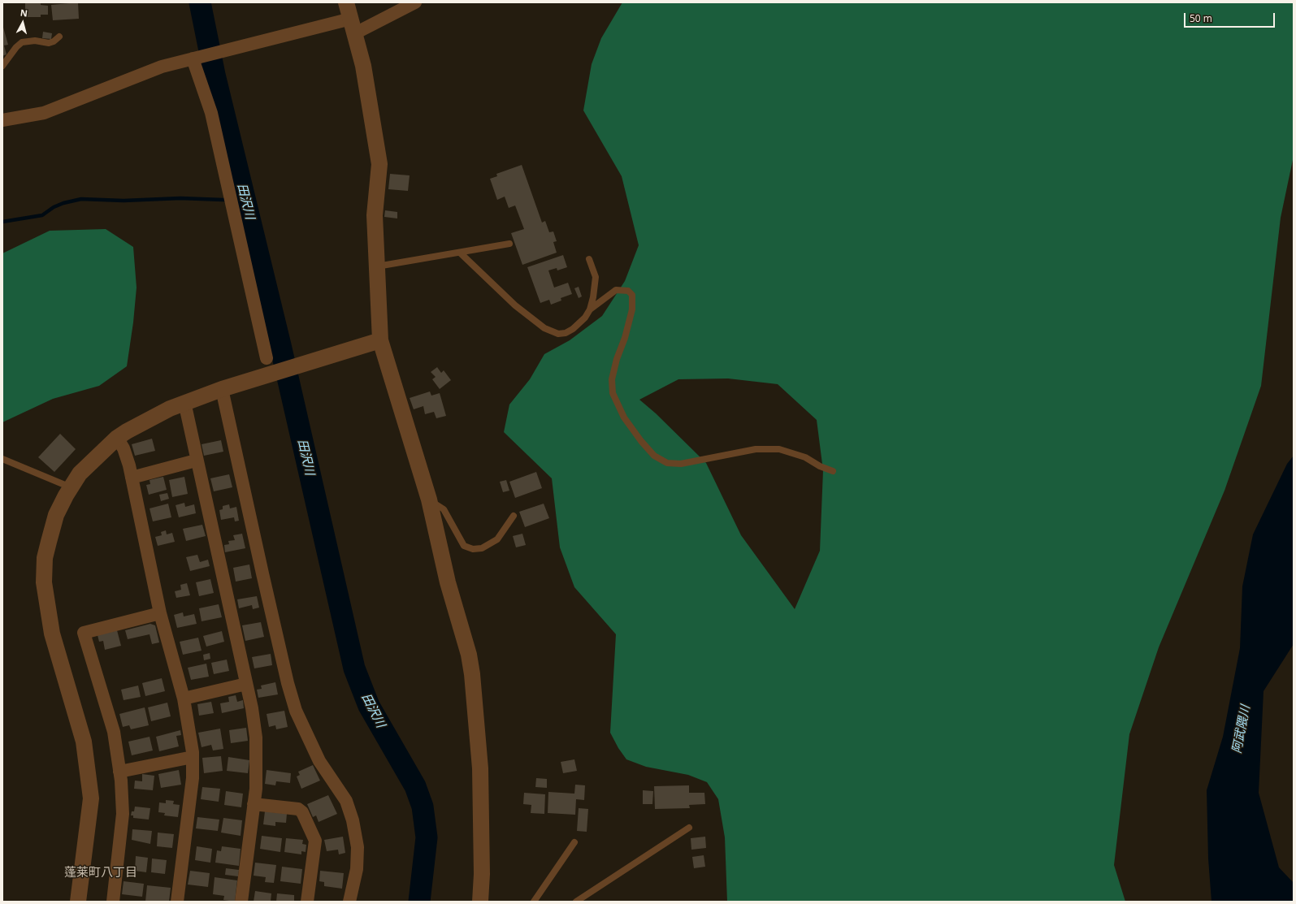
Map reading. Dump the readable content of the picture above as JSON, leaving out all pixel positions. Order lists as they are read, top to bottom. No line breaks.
{"districts":["蓬莱町八丁目"],"water":["田沢川","阿武隈川"],"scale_bar":"50 m","north":"top"}
